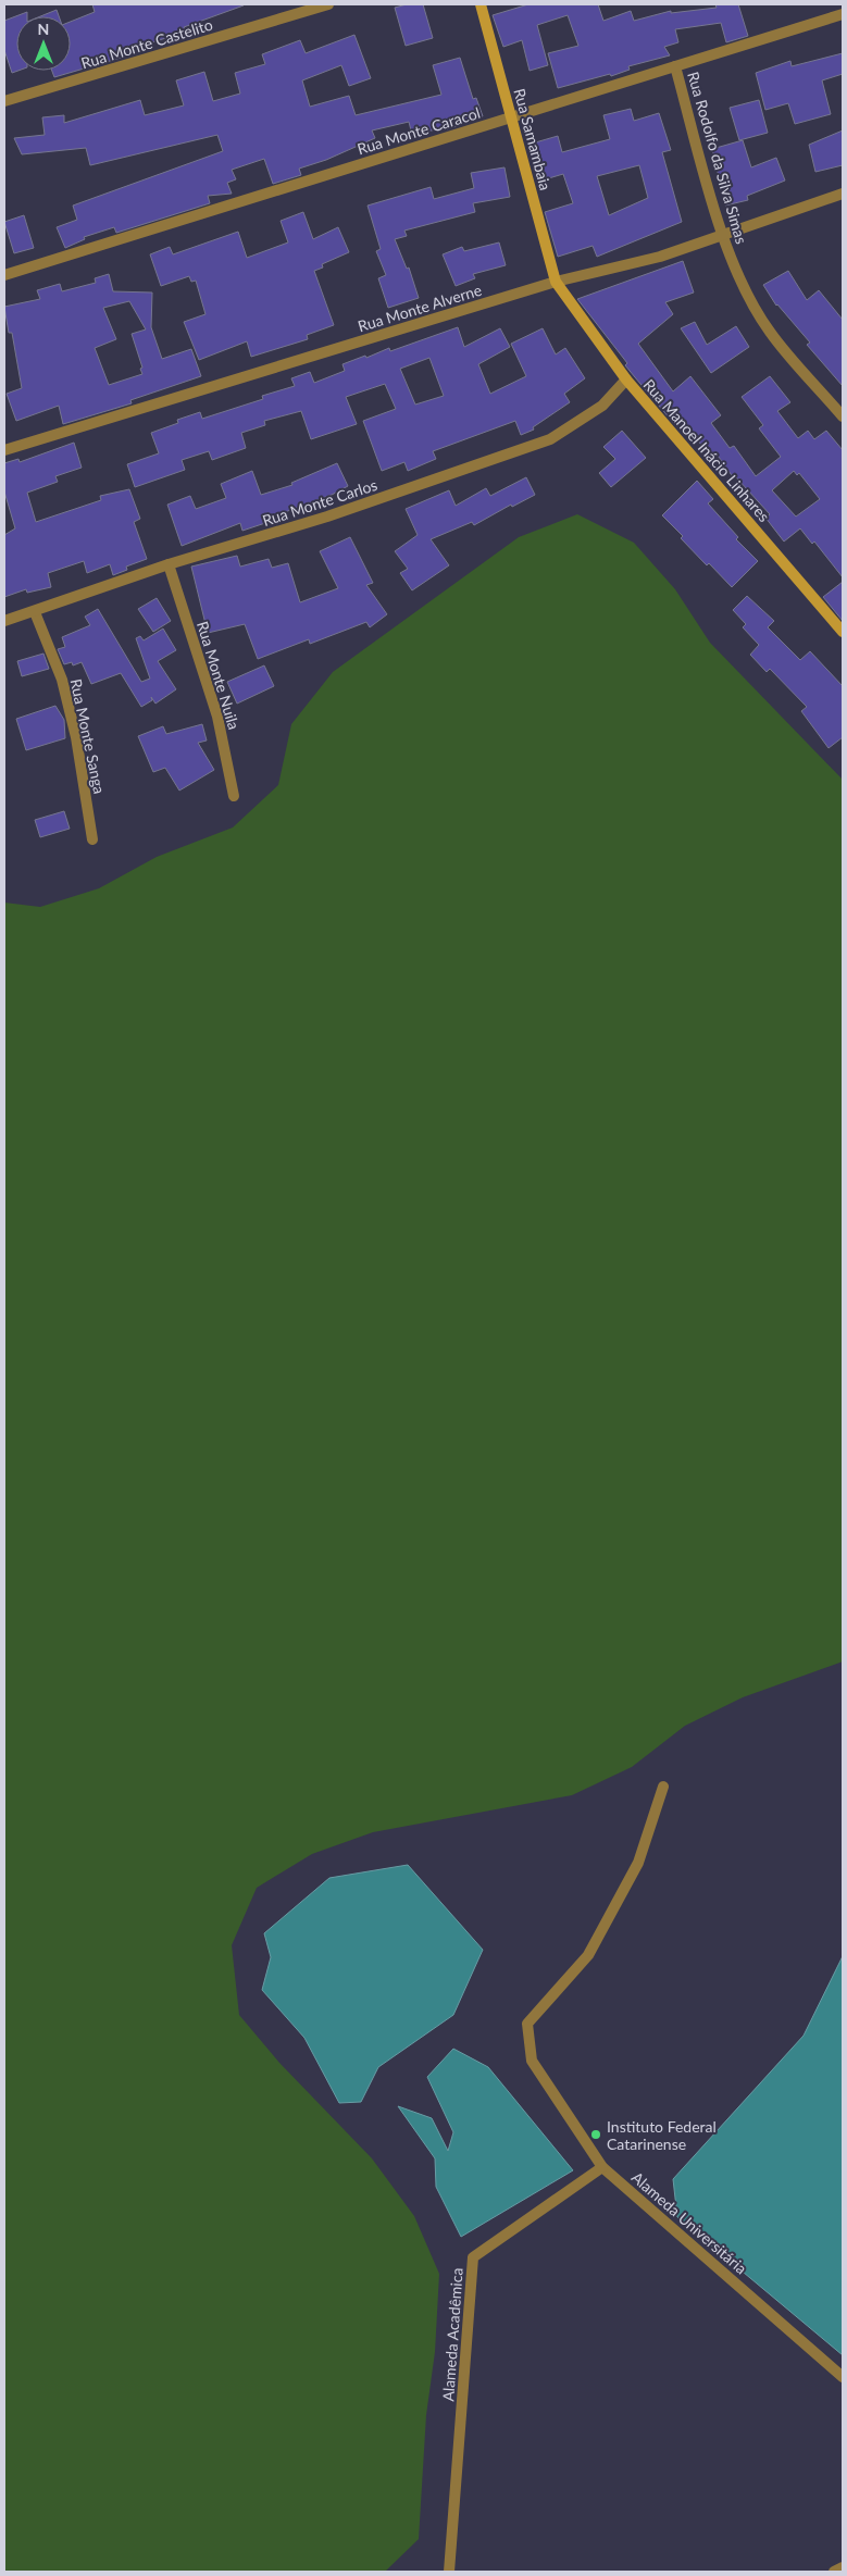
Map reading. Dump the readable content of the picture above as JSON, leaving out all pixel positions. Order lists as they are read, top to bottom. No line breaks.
{"streets":{"main road":["Rua Samambaia","Rua Manoel Inácio Linhares"],"street":["Rua Monte Castelito","Rua Monte Caracol","Rua Rodolfo da Silva Simas","Rua Monte Alverne","Rua Monte Carlos","Rua Monte Nuila","Rua Monte Sanga","Alameda Universitária","Alameda Acadêmica"]},"crossings":[["Rua Monte Caracol","Rua Samambaia"],["Rua Monte Caracol","Rua Rodolfo da Silva Simas"],["Rua Samambaia","Rua Monte Alverne"],["Rua Samambaia","Rua Manoel Inácio Linhares"],["Rua Rodolfo da Silva Simas","Rua Monte Alverne"],["Rua Monte Alverne","Rua Manoel Inácio Linhares"],["Rua Manoel Inácio Linhares","Rua Monte Carlos"],["Rua Monte Carlos","Rua Monte Nuila"],["Rua Monte Carlos","Rua Monte Sanga"],["Alameda Universitária","Alameda Acadêmica"]],"places":["Instituto Federal Catarinense"],"north":"top"}
